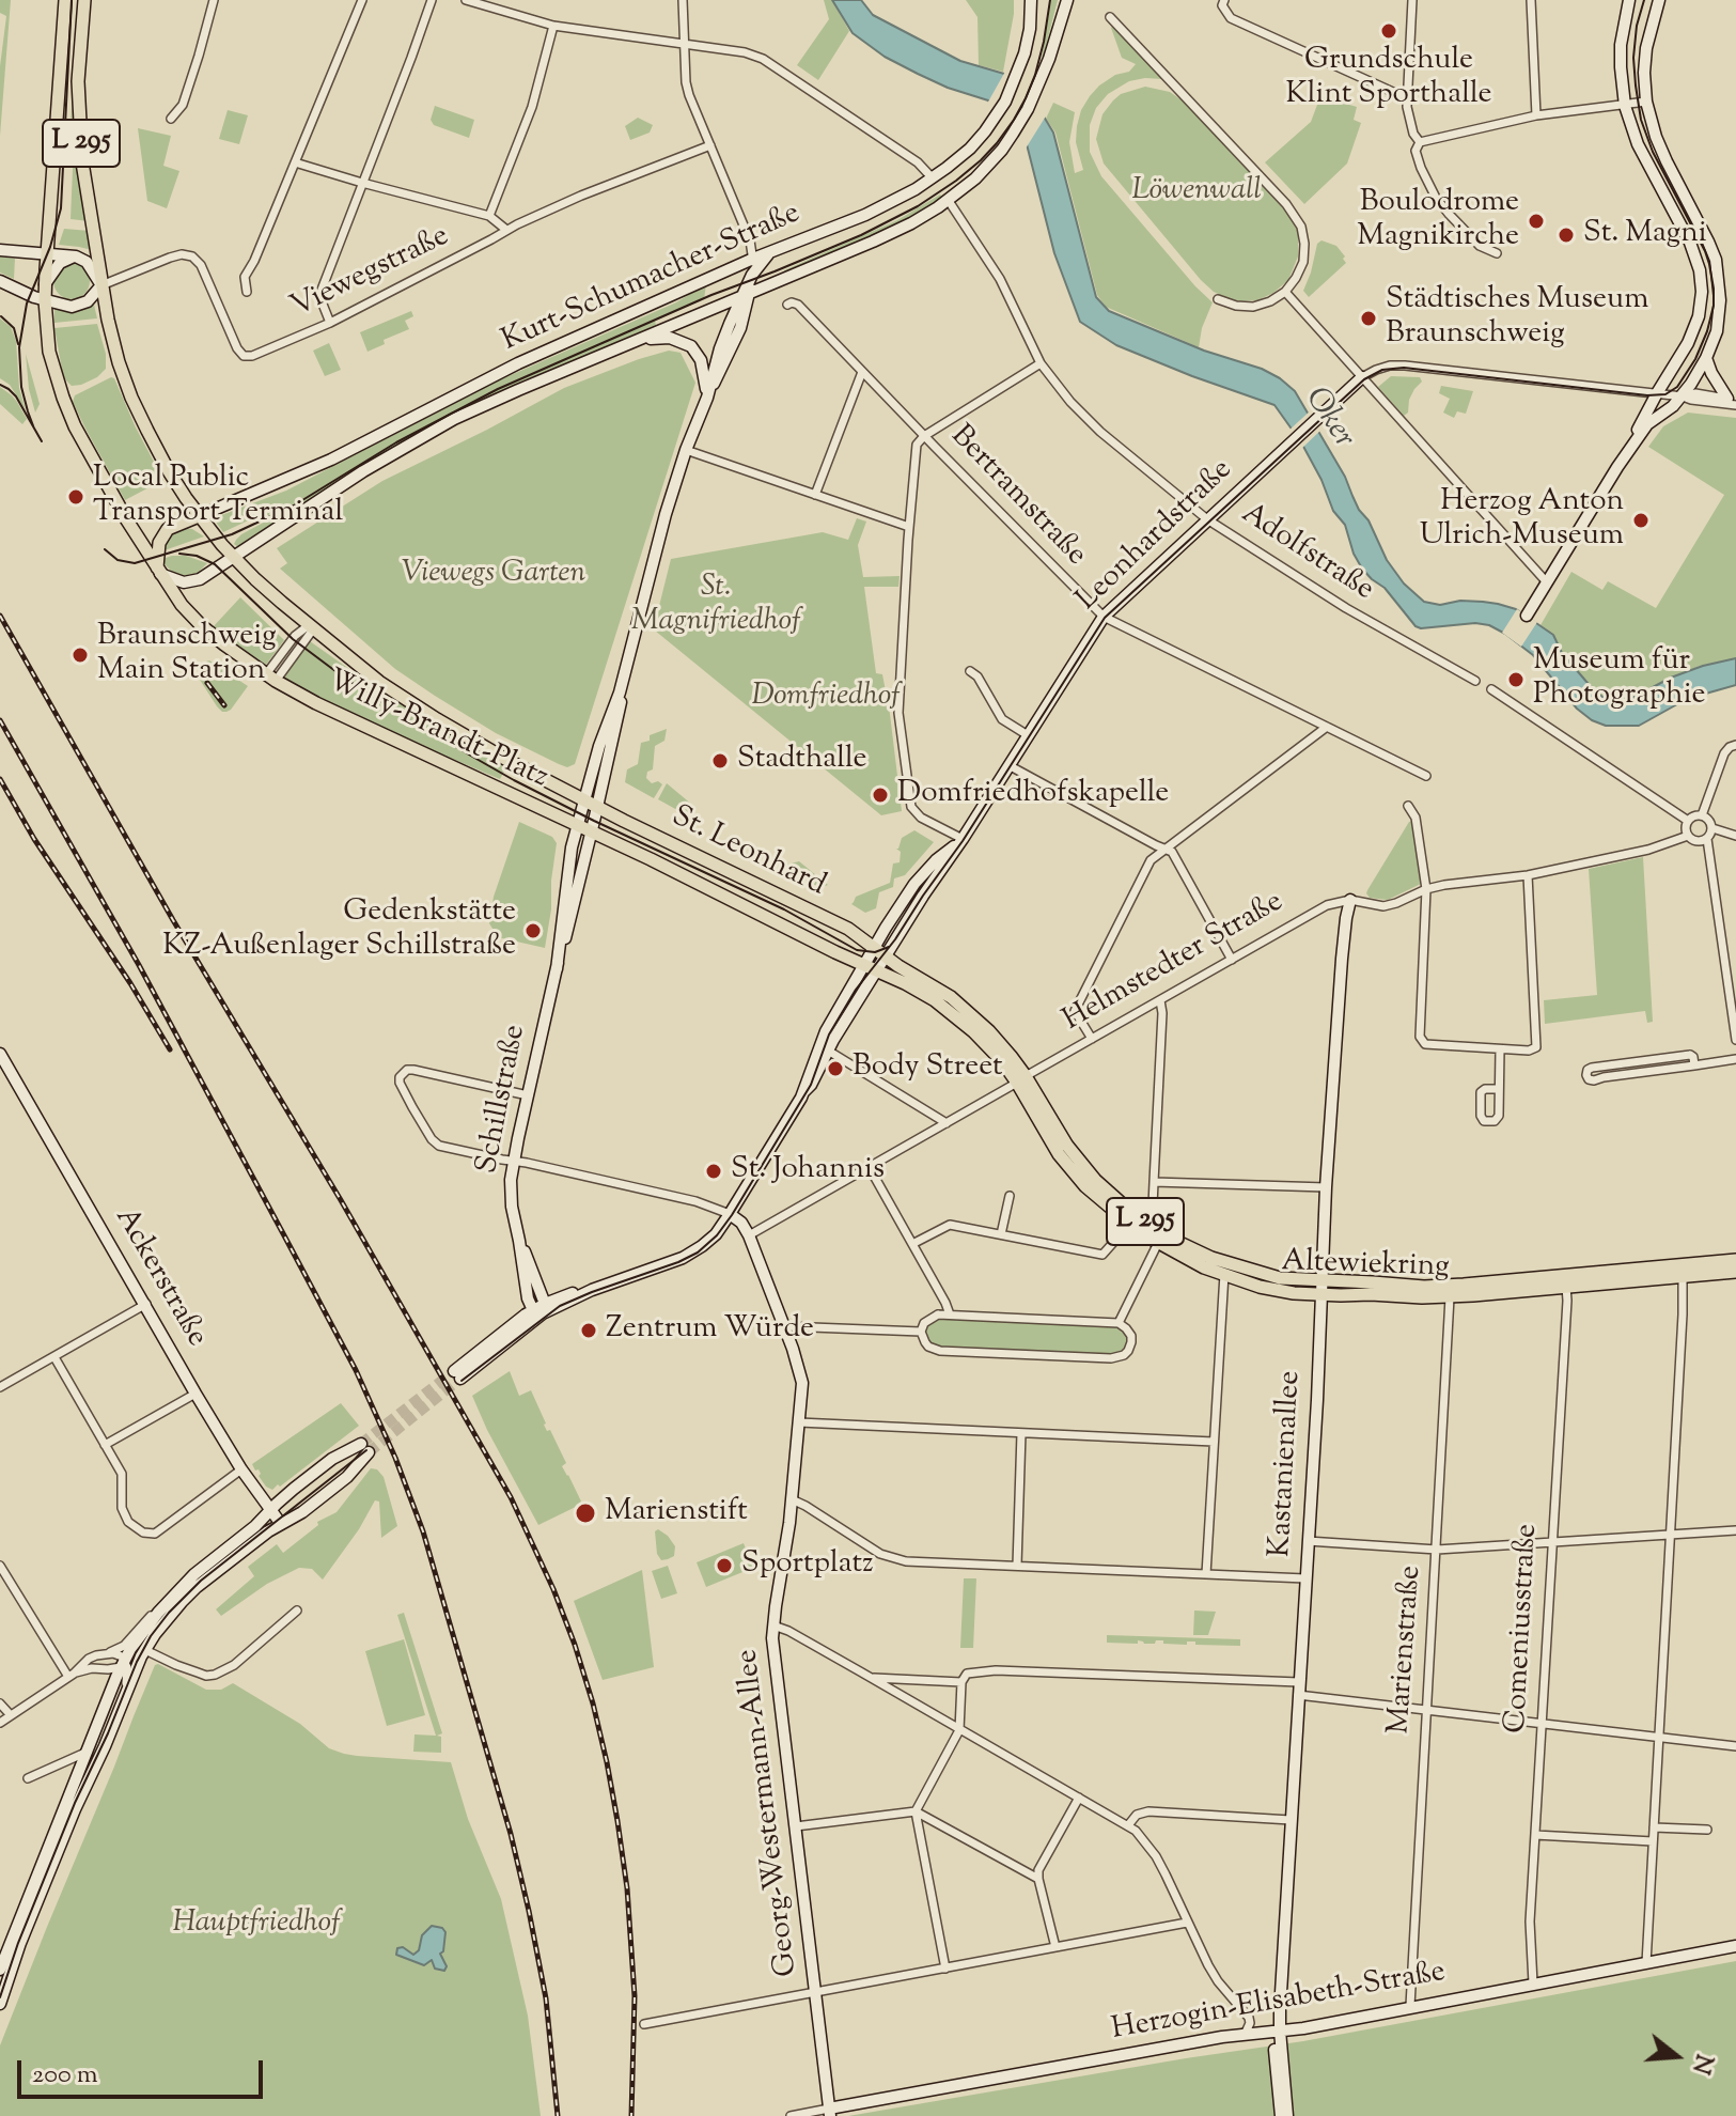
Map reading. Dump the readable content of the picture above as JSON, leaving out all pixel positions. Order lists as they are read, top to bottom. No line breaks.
{"streets":{"main road":["L 295","Willy-Brandt-Platz","St. Leonhard","Altewiekring"],"street":["Viewegstraße","Kurt-Schumacher-Straße","Bertramstraße","Leonhardstraße","Adolfstraße","Helmstedter Straße","Schillstraße","Ackerstraße","Kastanienallee","Comeniusstraße","Marienstraße","Georg-Westermann-Allee","Herzogin-Elisabeth-Straße"]},"crossings":[["L 295","Viewegstraße"],["L 295","Willy-Brandt-Platz"],["L 295","St. Leonhard"],["L 295","Schillstraße"],["Viewegstraße","Willy-Brandt-Platz"],["Kurt-Schumacher-Straße","Adolfstraße"],["Kurt-Schumacher-Straße","Willy-Brandt-Platz"],["Bertramstraße","Leonhardstraße"],["Leonhardstraße","Adolfstraße"],["Leonhardstraße","St. Leonhard"],["Leonhardstraße","Schillstraße"],["Leonhardstraße","Altewiekring"],["Leonhardstraße","Georg-Westermann-Allee"],["Willy-Brandt-Platz","Schillstraße"],["St. Leonhard","Schillstraße"],["St. Leonhard","Altewiekring"],["Helmstedter Straße","Altewiekring"],["Helmstedter Straße","Kastanienallee"],["Helmstedter Straße","Georg-Westermann-Allee"],["Altewiekring","Kastanienallee"],["Altewiekring","Comeniusstraße"],["Altewiekring","Marienstraße"],["Kastanienallee","Herzogin-Elisabeth-Straße"],["Comeniusstraße","Herzogin-Elisabeth-Straße"],["Marienstraße","Herzogin-Elisabeth-Straße"],["Georg-Westermann-Allee","Herzogin-Elisabeth-Straße"]],"water":["Oker"],"parks":["Löwenwall","Viewegs Garten","St. Magnifriedhof","Domfriedhof","Hauptfriedhof"],"places":["Grundschule Klint Sporthalle","Boulodrome Magnikirche","St. Magni","Städtisches Museum Braunschweig","Local Public Transport Terminal","Herzog Anton Ulrich-Museum","Braunschweig Main Station","Museum für Photographie","Stadthalle","Domfriedhofskapelle","Gedenkstätte KZ-Außenlager Schillstraße","Body Street","St. Johannis","Zentrum Würde","Marienstift","Sportplatz"],"scale_bar":"200 m","north":"right"}
